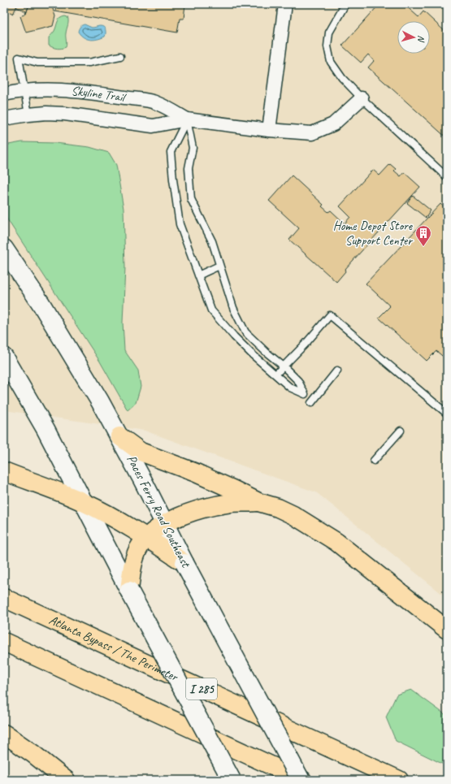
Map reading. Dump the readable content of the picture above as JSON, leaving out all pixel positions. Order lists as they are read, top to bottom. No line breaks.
{"streets":{"highway":["Atlanta Bypass / The Perimeter","I 285"],"main road":["Paces Ferry Road Southeast"],"street":["Skyline Trail"]},"places":{"building":["Home Depot Store Support Center"]},"north":"right"}
